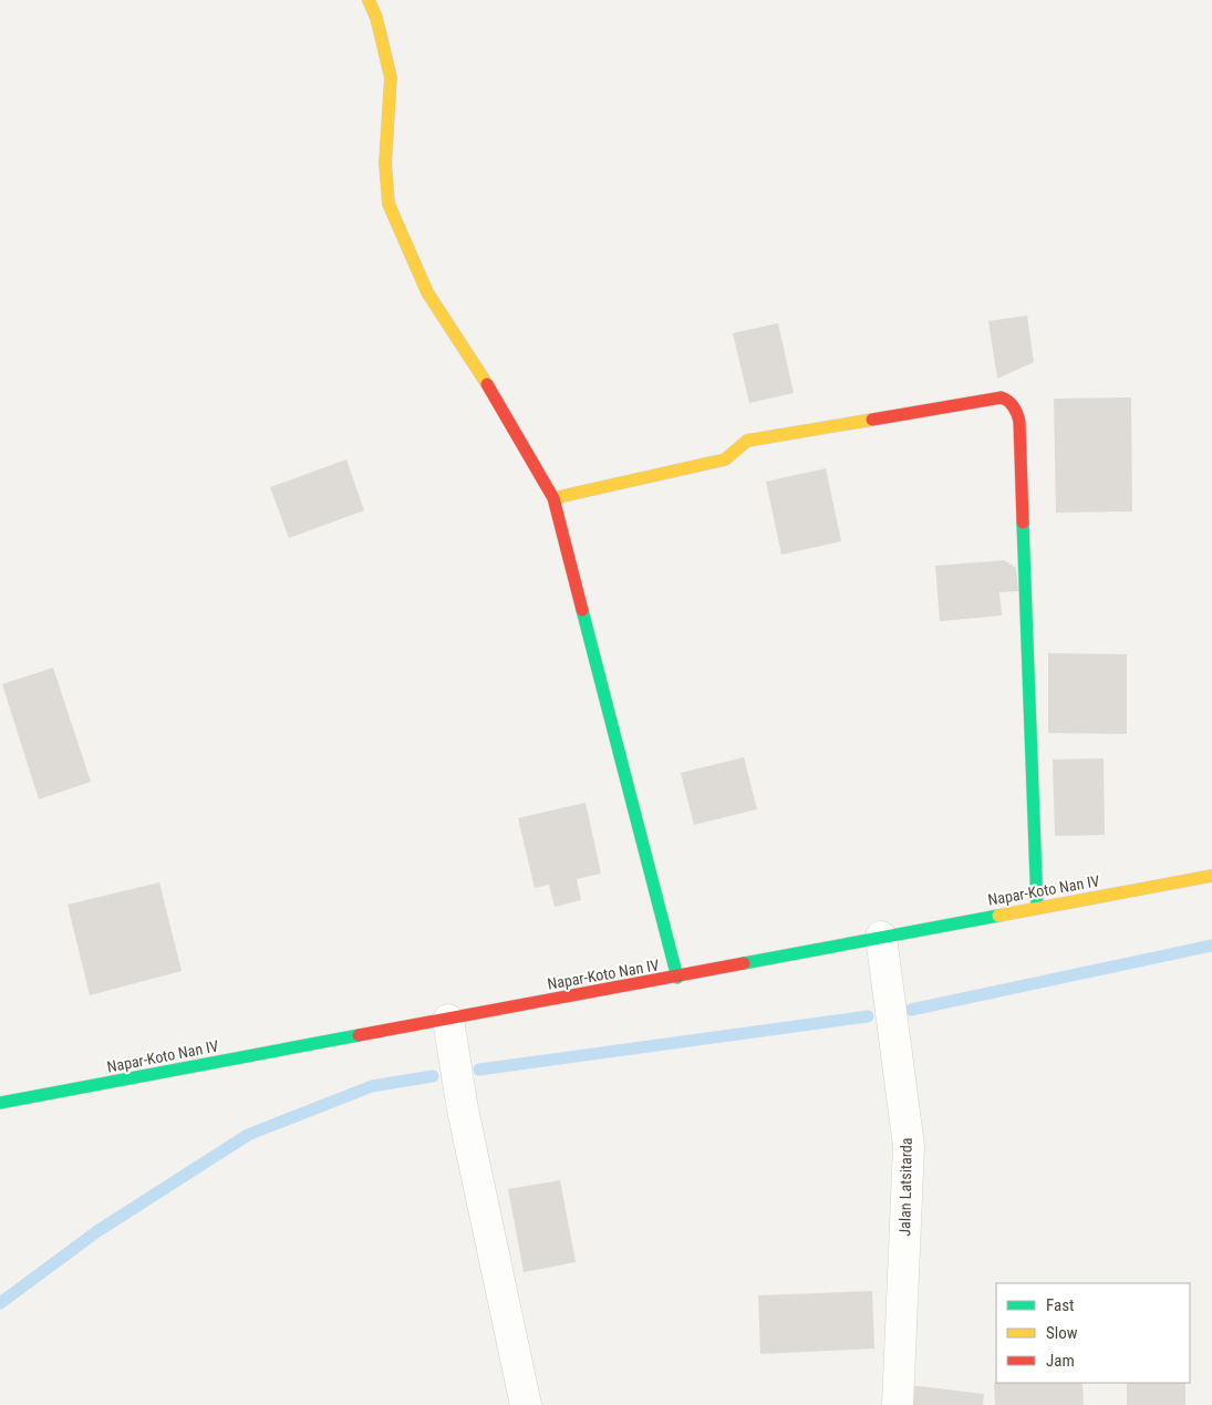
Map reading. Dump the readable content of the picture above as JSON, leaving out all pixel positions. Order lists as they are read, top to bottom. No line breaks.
{"streets":{"street":["Napar-Koto Nan IV","Jalan Latsitarda"]},"crossings":[["Napar-Koto Nan IV","Jalan Latsitarda"]],"legend":["Fast","Slow","Jam"]}
